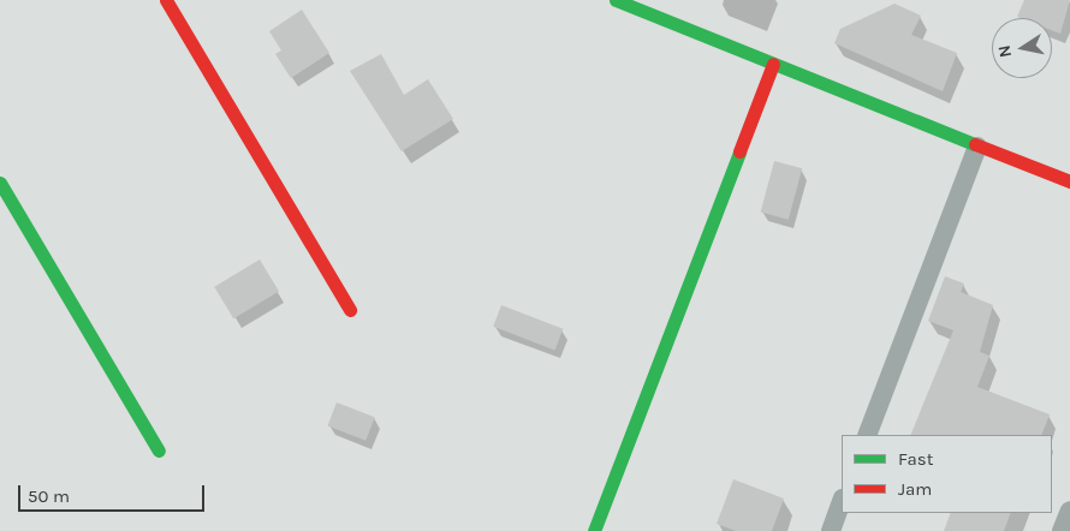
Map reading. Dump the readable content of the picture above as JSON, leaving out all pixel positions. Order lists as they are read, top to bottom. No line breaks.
{"legend":["Fast","Jam"],"scale_bar":"50 m","north":"left"}
